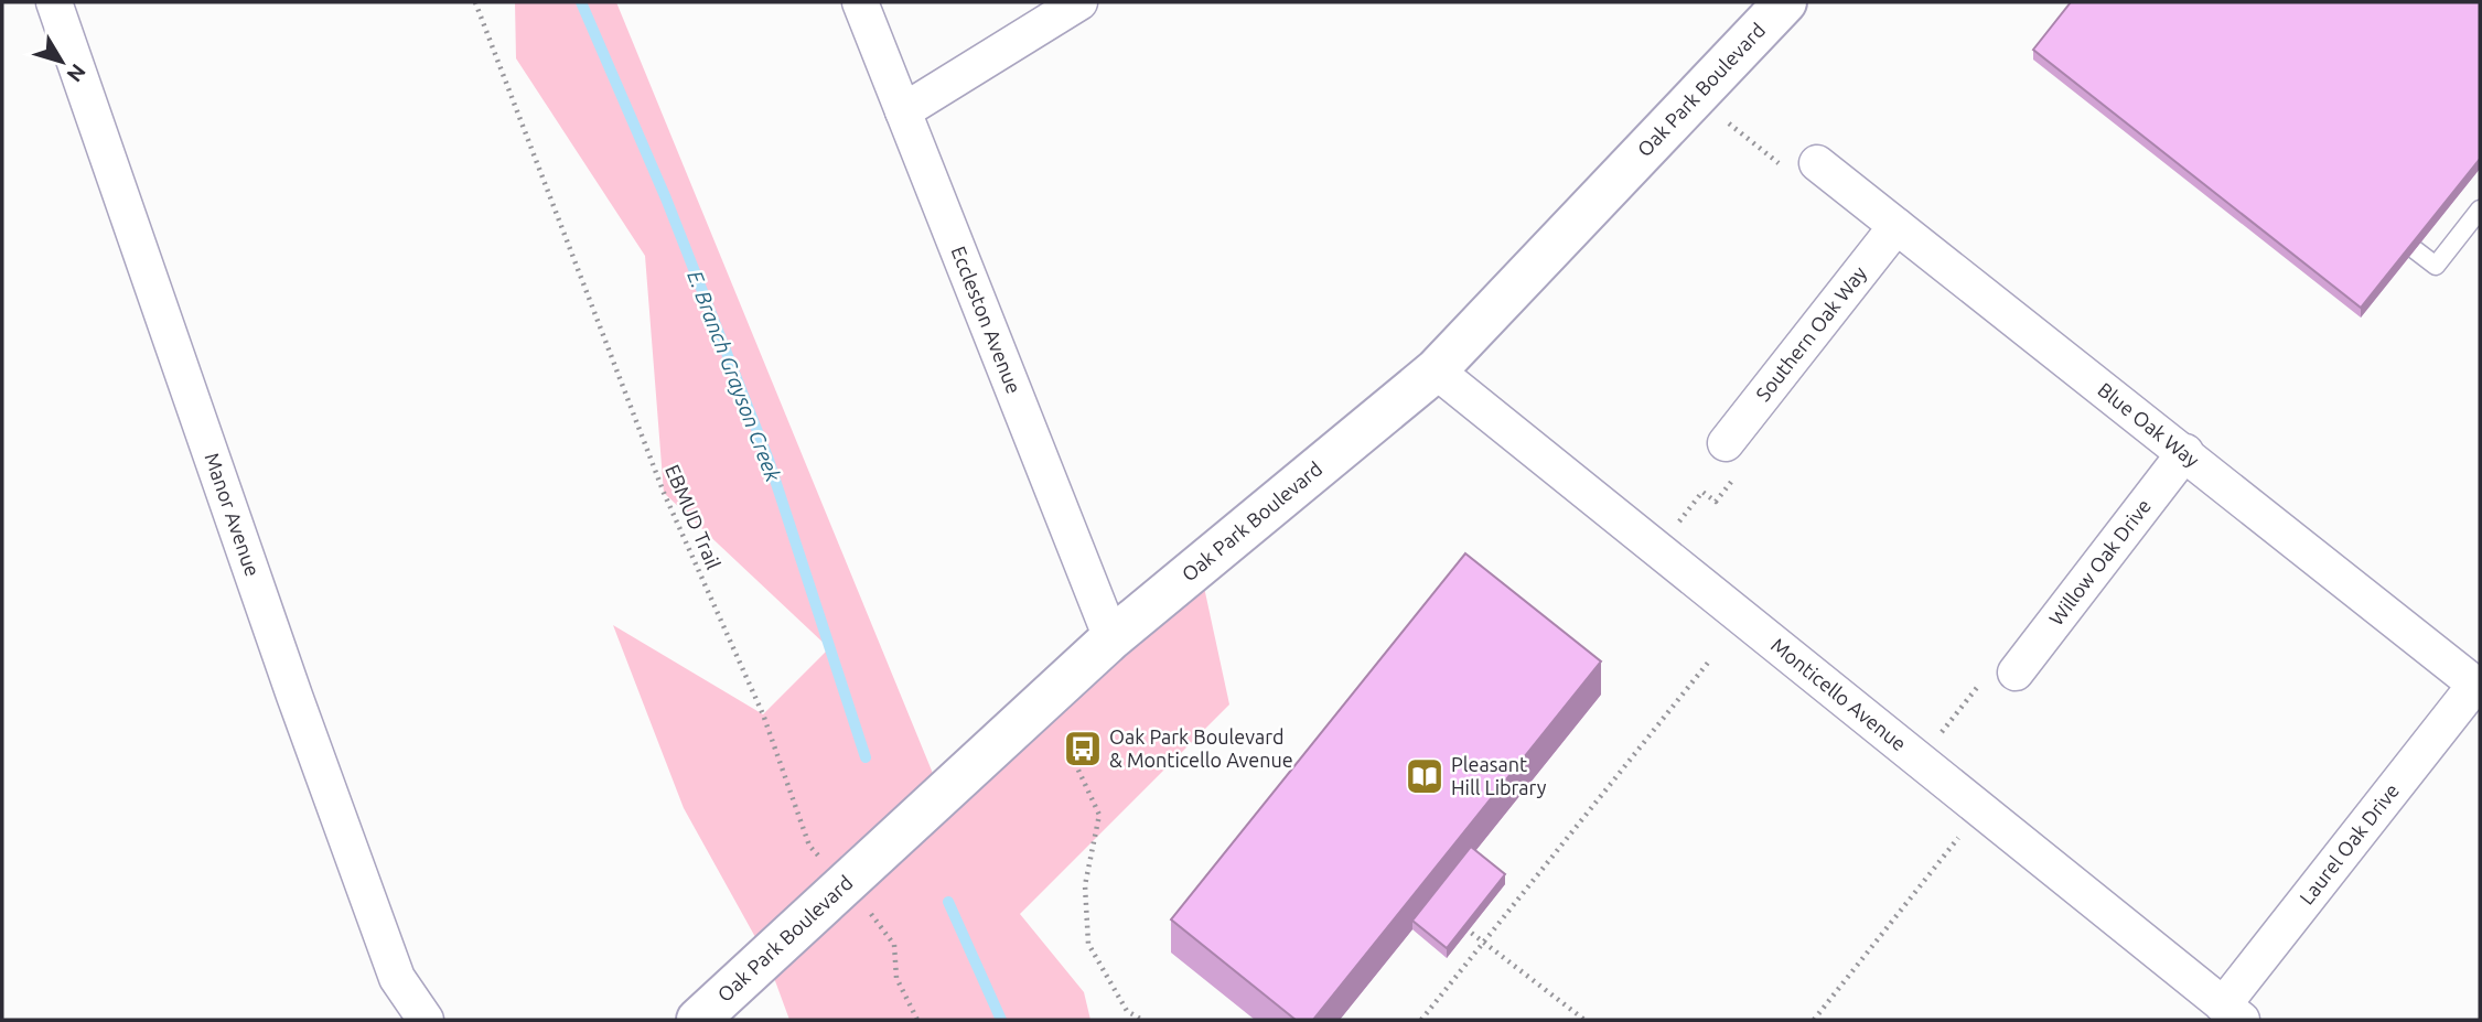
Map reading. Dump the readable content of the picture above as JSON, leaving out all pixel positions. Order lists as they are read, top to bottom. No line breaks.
{"streets":{"street":["Oak Park Boulevard","Eccleston Avenue","Southern Oak Way","Blue Oak Way","Manor Avenue","Willow Oak Drive","Monticello Avenue","Laurel Oak Drive"],"path":["EBMUD Trail"]},"crossings":[["Oak Park Boulevard","Eccleston Avenue"],["Oak Park Boulevard","EBMUD Trail"],["Oak Park Boulevard","Monticello Avenue"],["Southern Oak Way","Blue Oak Way"],["Blue Oak Way","Willow Oak Drive"],["Blue Oak Way","Laurel Oak Drive"],["Monticello Avenue","Laurel Oak Drive"]],"water":["E. Branch Grayson Creek"],"places":{"bus stop":["Oak Park Boulevard & Monticello Avenue"],"library":["Pleasant Hill Library"]},"north":"bottom right"}
